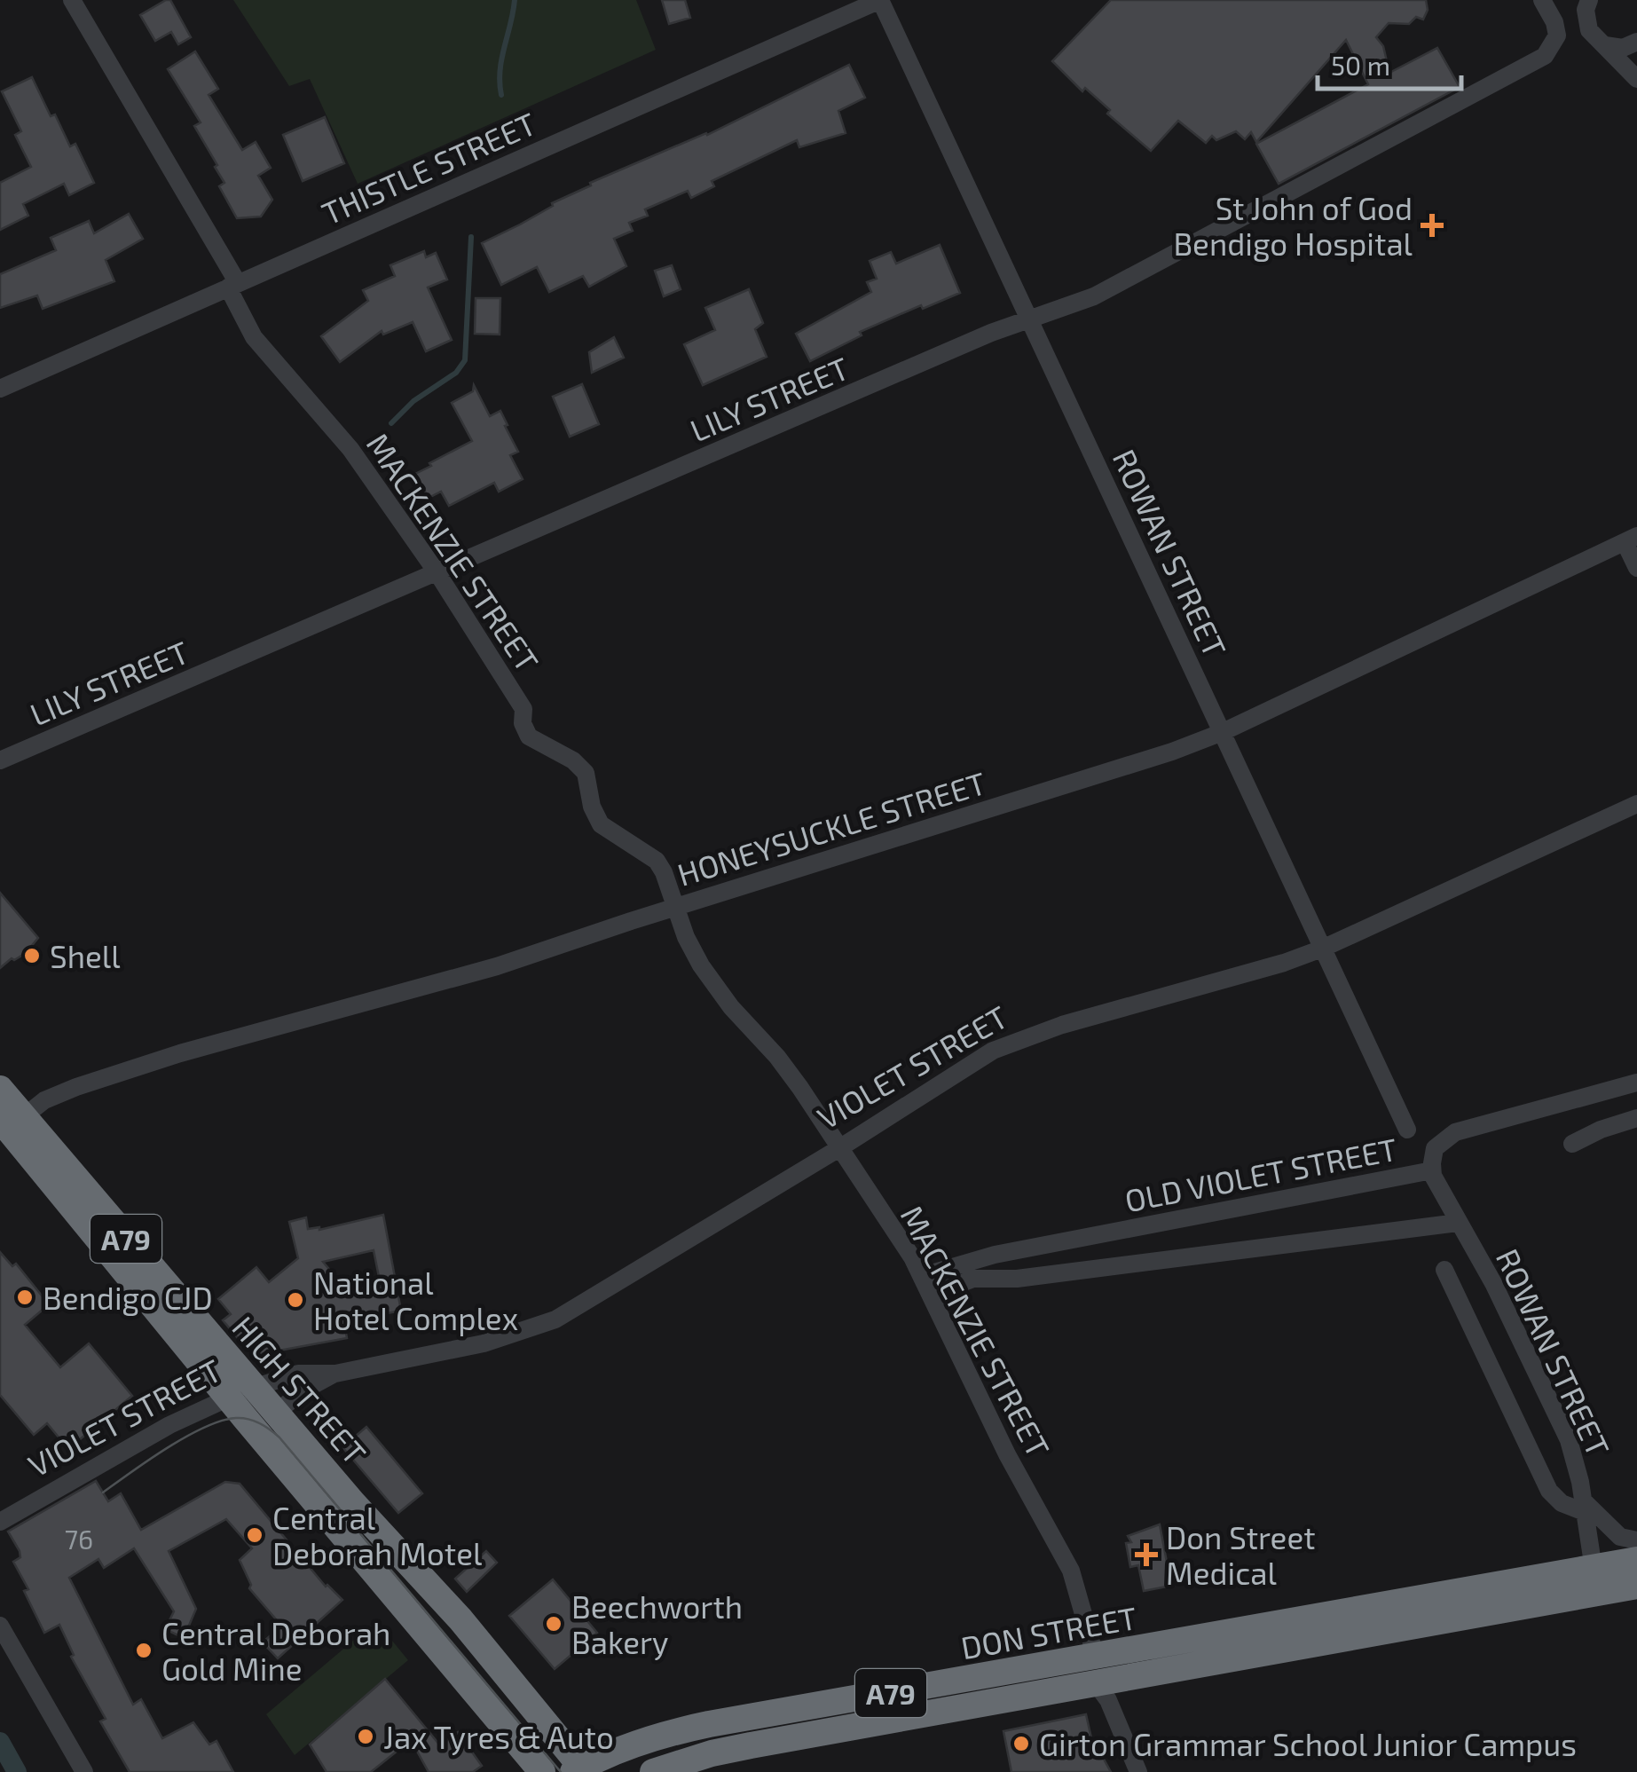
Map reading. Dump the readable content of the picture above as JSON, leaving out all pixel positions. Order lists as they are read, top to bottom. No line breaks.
{"streets":{"highway":["A79","HIGH STREET","DON STREET"],"street":["THISTLE STREET","LILY STREET","MACKENZIE STREET","ROWAN STREET","HONEYSUCKLE STREET","VIOLET STREET","OLD VIOLET STREET"]},"crossings":[["THISTLE STREET","MACKENZIE STREET"],["THISTLE STREET","ROWAN STREET"],["LILY STREET","MACKENZIE STREET"],["LILY STREET","ROWAN STREET"],["MACKENZIE STREET","HONEYSUCKLE STREET"],["MACKENZIE STREET","VIOLET STREET"],["MACKENZIE STREET","OLD VIOLET STREET"],["MACKENZIE STREET","DON STREET"],["ROWAN STREET","HONEYSUCKLE STREET"],["ROWAN STREET","VIOLET STREET"],["ROWAN STREET","OLD VIOLET STREET"],["ROWAN STREET","DON STREET"],["HONEYSUCKLE STREET","HIGH STREET"],["VIOLET STREET","HIGH STREET"],["HIGH STREET","DON STREET"]],"places":{"health":["St John of God Bendigo Hospital","Don Street Medical"],"other":["Shell","Bendigo CJD","National Hotel Complex","Central Deborah Motel","Beechworth Bakery","Central Deborah Gold Mine","Jax Tyres & Auto","Girton Grammar School Junior Campus"]},"house_numbers":["76"],"scale_bar":"50 m"}
